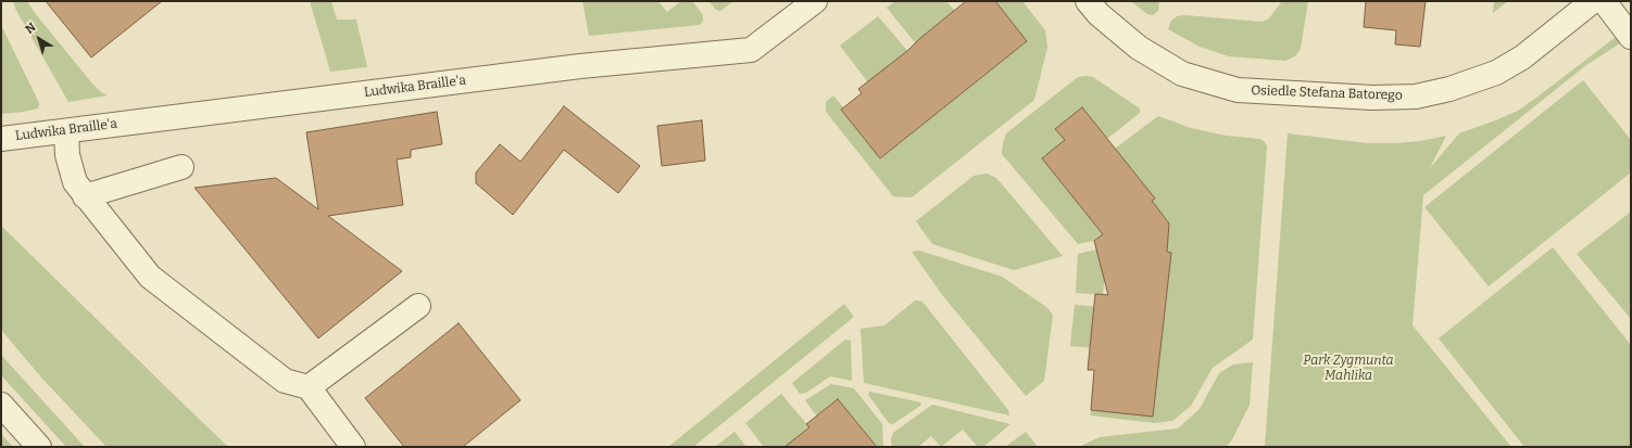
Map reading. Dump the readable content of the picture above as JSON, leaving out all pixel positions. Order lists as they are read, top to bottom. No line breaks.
{"streets":{"street":["Ludwika Braille'a","Osiedle Stefana Batorego"]},"parks":["Park Zygmunta Mahlika"],"north":"top left"}
